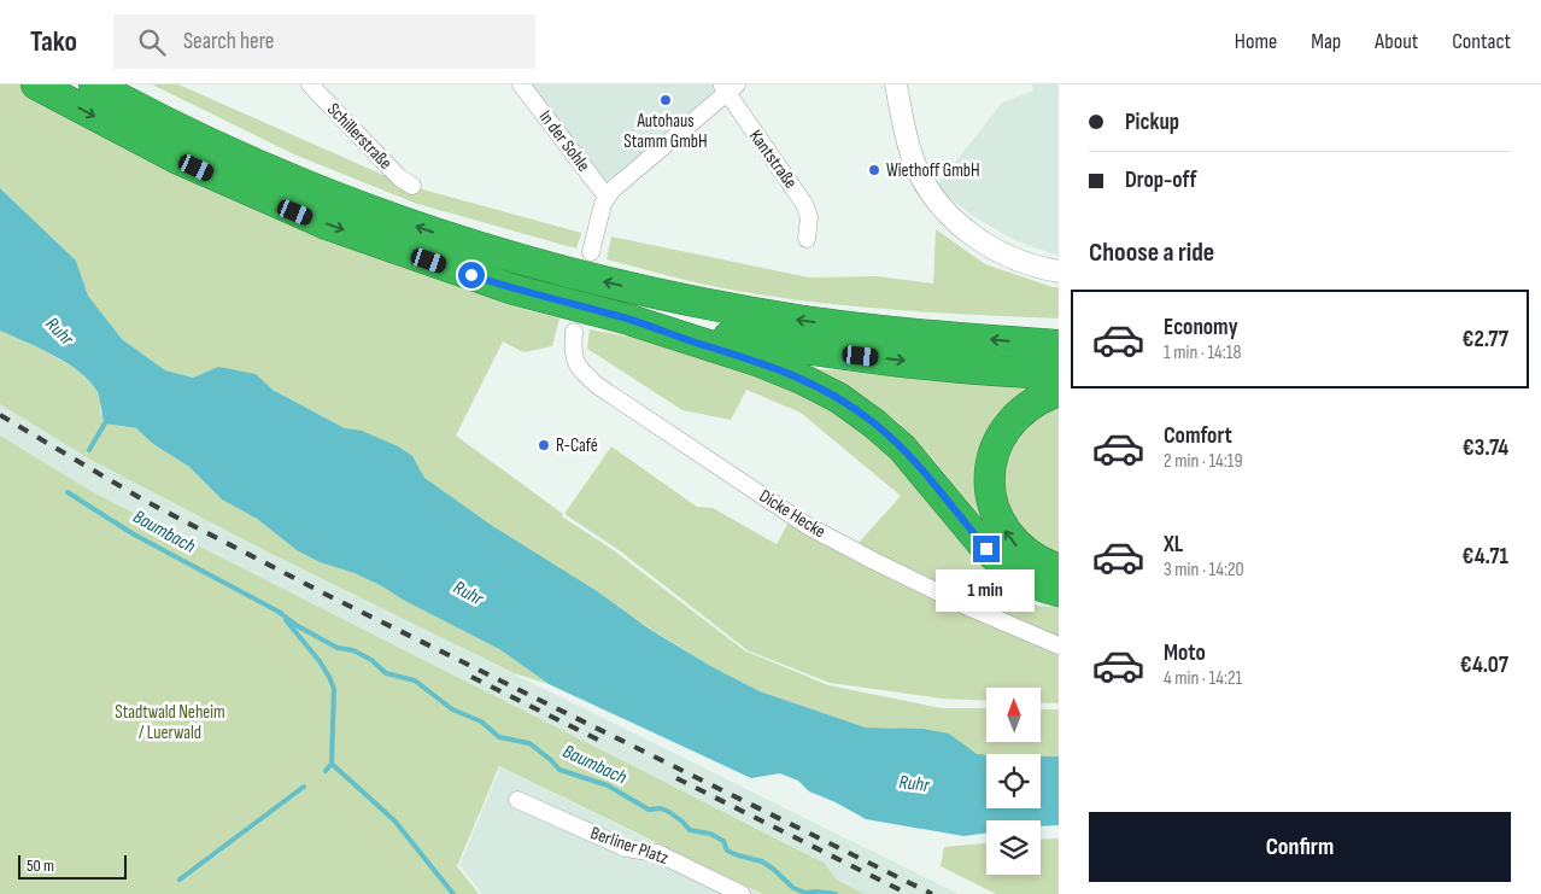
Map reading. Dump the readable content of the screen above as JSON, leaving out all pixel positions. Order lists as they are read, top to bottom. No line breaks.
{"streets":{"street":["Schillerstraße","In der Sohle","Kantstraße","Dicke Hecke","Berliner Platz"]},"water":["Ruhr","Baumbach"],"parks":["Stadtwald Neheim / Luerwald"],"places":["Autohaus Stamm GmbH","Wiethoff GmbH","R-Café"],"scale_bar":"50 m","north":"top","page":{"header":"Tako","search":"Search here","nav":["Home","Map","About","Contact"],"banner":["Pickup","Drop-off"],"heading":"Choose a ride","list":[{"name":"Economy","note":"1 min · 14:18","value":"€2.77"},{"name":"Comfort","note":"2 min · 14:19","value":"€3.74"},{"name":"XL","note":"3 min · 14:20","value":"€4.71"},{"name":"Moto","note":"4 min · 14:21","value":"€4.07"}],"bubble":"1 min","buttons":"Confirm","scale":"50 m"}}
